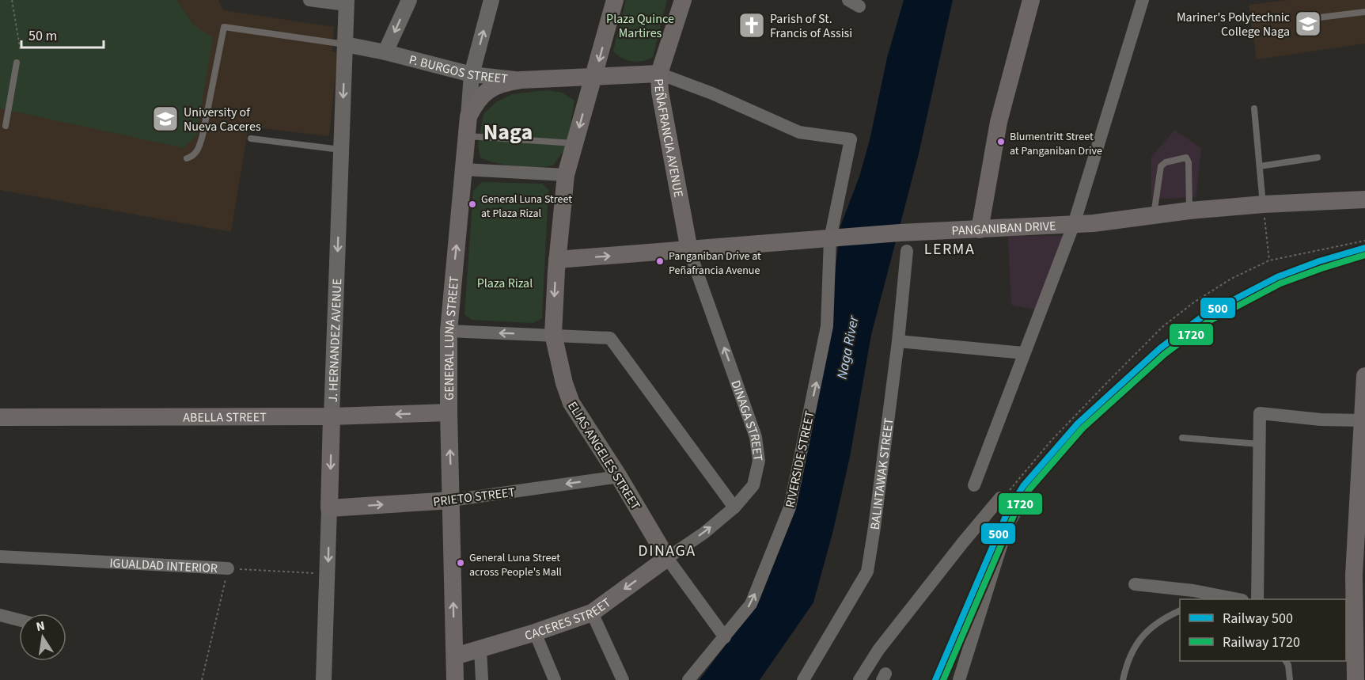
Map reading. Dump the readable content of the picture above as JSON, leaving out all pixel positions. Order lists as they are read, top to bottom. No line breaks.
{"streets":{"main road":["P. BURGOS STREET","PEÑAFRANCIA AVENUE","PANGANIBAN DRIVE","GENERAL LUNA STREET","J. HERNANDEZ AVENUE","ABELLA STREET","ELIAS ANGELES STREET","PRIETO STREET","CACERES STREET"],"street":["DINAGA STREET","RIVERSIDE STREET","BALINTAWAK STREET","IGUALDAD INTERIOR"]},"crossings":[["P. BURGOS STREET","PEÑAFRANCIA AVENUE"],["P. BURGOS STREET","GENERAL LUNA STREET"],["P. BURGOS STREET","J. HERNANDEZ AVENUE"],["P. BURGOS STREET","ELIAS ANGELES STREET"],["P. BURGOS STREET","RIVERSIDE STREET"],["PEÑAFRANCIA AVENUE","PANGANIBAN DRIVE"],["PEÑAFRANCIA AVENUE","DINAGA STREET"],["PEÑAFRANCIA AVENUE","RIVERSIDE STREET"],["PANGANIBAN DRIVE","DINAGA STREET"],["PANGANIBAN DRIVE","ELIAS ANGELES STREET"],["PANGANIBAN DRIVE","RIVERSIDE STREET"],["GENERAL LUNA STREET","ABELLA STREET"],["GENERAL LUNA STREET","PRIETO STREET"],["GENERAL LUNA STREET","CACERES STREET"],["J. HERNANDEZ AVENUE","ABELLA STREET"],["J. HERNANDEZ AVENUE","PRIETO STREET"],["J. HERNANDEZ AVENUE","IGUALDAD INTERIOR"],["DINAGA STREET","ELIAS ANGELES STREET"],["DINAGA STREET","CACERES STREET"],["ELIAS ANGELES STREET","RIVERSIDE STREET"],["ELIAS ANGELES STREET","PRIETO STREET"],["ELIAS ANGELES STREET","CACERES STREET"]],"one_way":["GENERAL LUNA STREET","J. HERNANDEZ AVENUE","DINAGA STREET","RIVERSIDE STREET","CACERES STREET"],"districts":["Naga","LERMA","DINAGA"],"water":["Naga River"],"parks":["Plaza Quince Martires","Plaza Rizal"],"places":{"school or university":["Mariner's Polytechnic College Naga","University of Nueva Caceres"],"church":["Parish of St. Francis of Assisi"],"other":["Blumentritt Street at Panganiban Drive","General Luna Street at Plaza Rizal","Panganiban Drive at Peñafrancia Avenue","General Luna Street across People's Mall"]},"lines":["rail line 500","rail line 1720"],"legend":["Railway 500","Railway 1720"],"scale_bar":"50 m","north":"top"}
